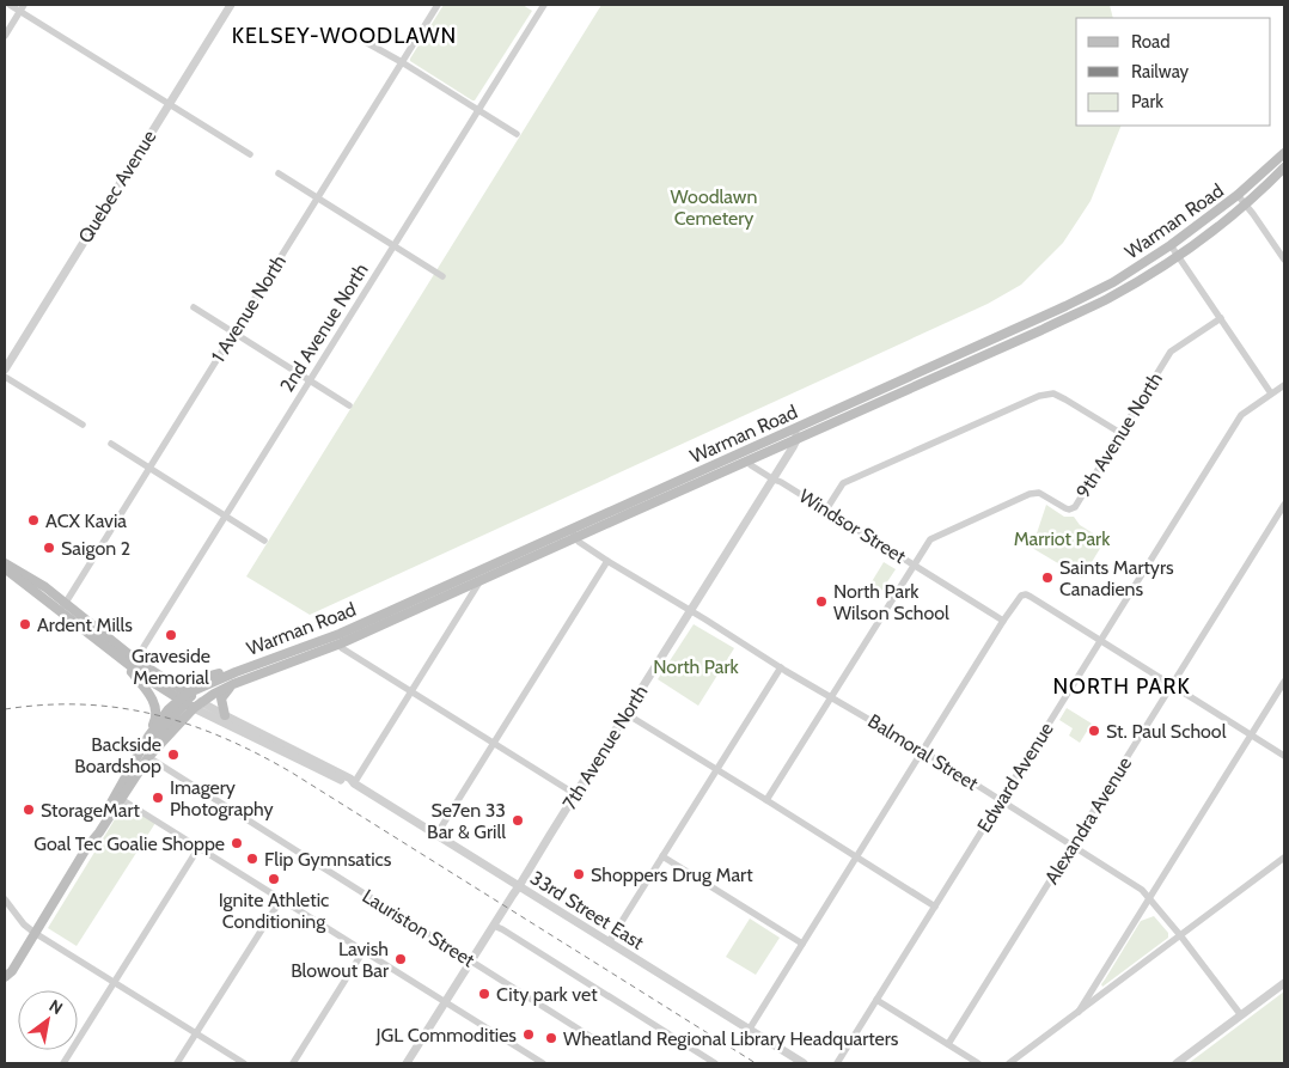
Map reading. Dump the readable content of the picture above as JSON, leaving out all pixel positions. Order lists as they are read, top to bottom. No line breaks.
{"streets":{"main road":["Warman Road","33rd Street East"],"street":["Quebec Avenue","1 Avenue North","2nd Avenue North","9th Avenue North","Windsor Street","7th Avenue North","Balmoral Street","Edward Avenue","Alexandra Avenue","Lauriston Street"]},"crossings":[["Warman Road","Windsor Street"],["Warman Road","7th Avenue North"],["Warman Road","Balmoral Street"],["Warman Road","33rd Street East"],["1 Avenue North","33rd Street East"],["2nd Avenue North","33rd Street East"],["9th Avenue North","Windsor Street"],["9th Avenue North","Balmoral Street"],["Windsor Street","7th Avenue North"],["7th Avenue North","Balmoral Street"],["7th Avenue North","33rd Street East"],["7th Avenue North","Lauriston Street"],["Balmoral Street","Edward Avenue"],["Balmoral Street","Alexandra Avenue"]],"districts":["KELSEY-WOODLAWN","NORTH PARK"],"parks":["Woodlawn Cemetery","Marriot Park","North Park"],"places":["ACX Kavia","Saigon 2","Saints Martyrs Canadiens","North Park Wilson School","Ardent Mills","Graveside Memorial","St. Paul School","Backside Boardshop","Imagery Photography","StorageMart","Se7en 33 Bar & Grill","Goal Tec Goalie Shoppe","Flip Gymnsatics","Shoppers Drug Mart","Ignite Athletic Conditioning","Lavish Blowout Bar","City park vet","JGL Commodities","Wheatland Regional Library Headquarters"],"legend":["Road","Railway","Park"],"north":"top right"}
